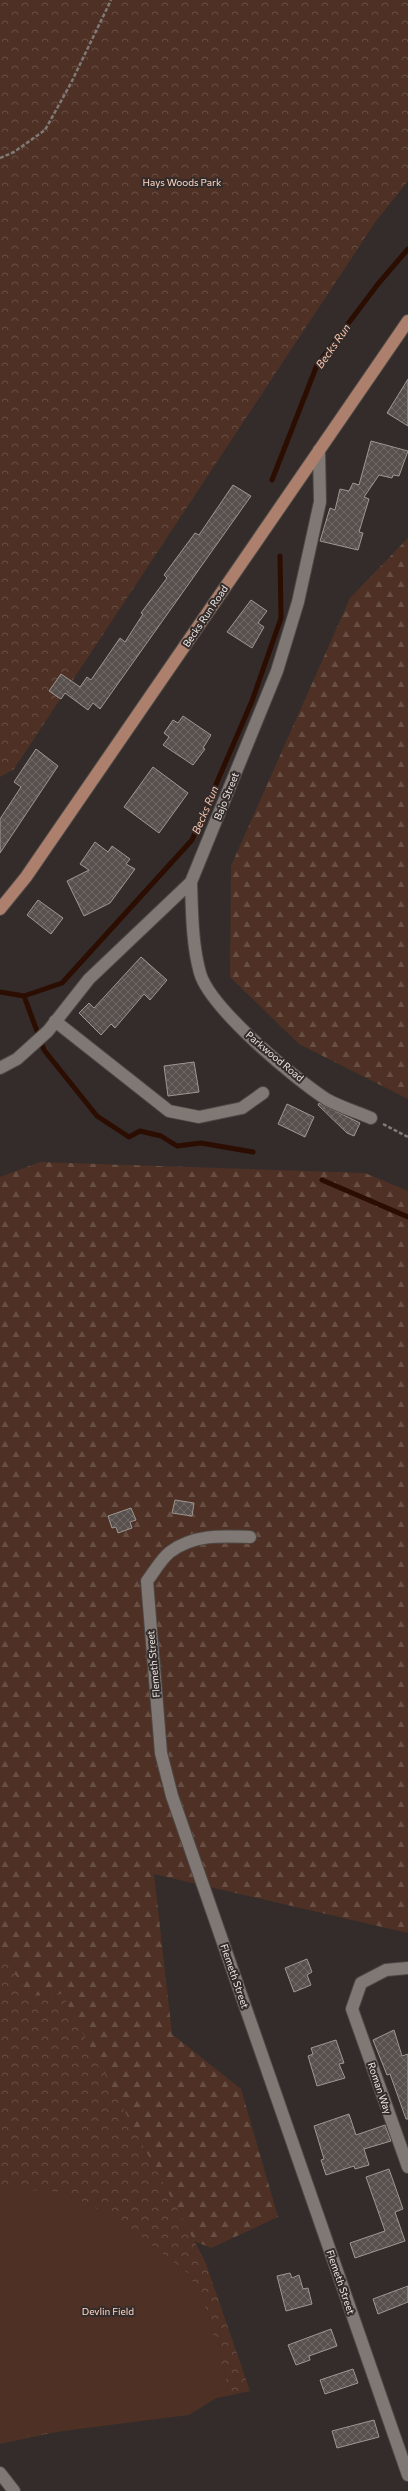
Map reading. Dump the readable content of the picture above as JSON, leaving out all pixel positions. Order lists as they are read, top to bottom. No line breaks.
{"streets":{"main road":["Becks Run Road"],"street":["Bajo Street","Parkwood Road","Flemeth Street","Roman Way"]},"crossings":[["Becks Run Road","Bajo Street"],["Bajo Street","Parkwood Road"]],"water":["Becks Run"],"parks":["Hays Woods Park","Devlin Field"]}
